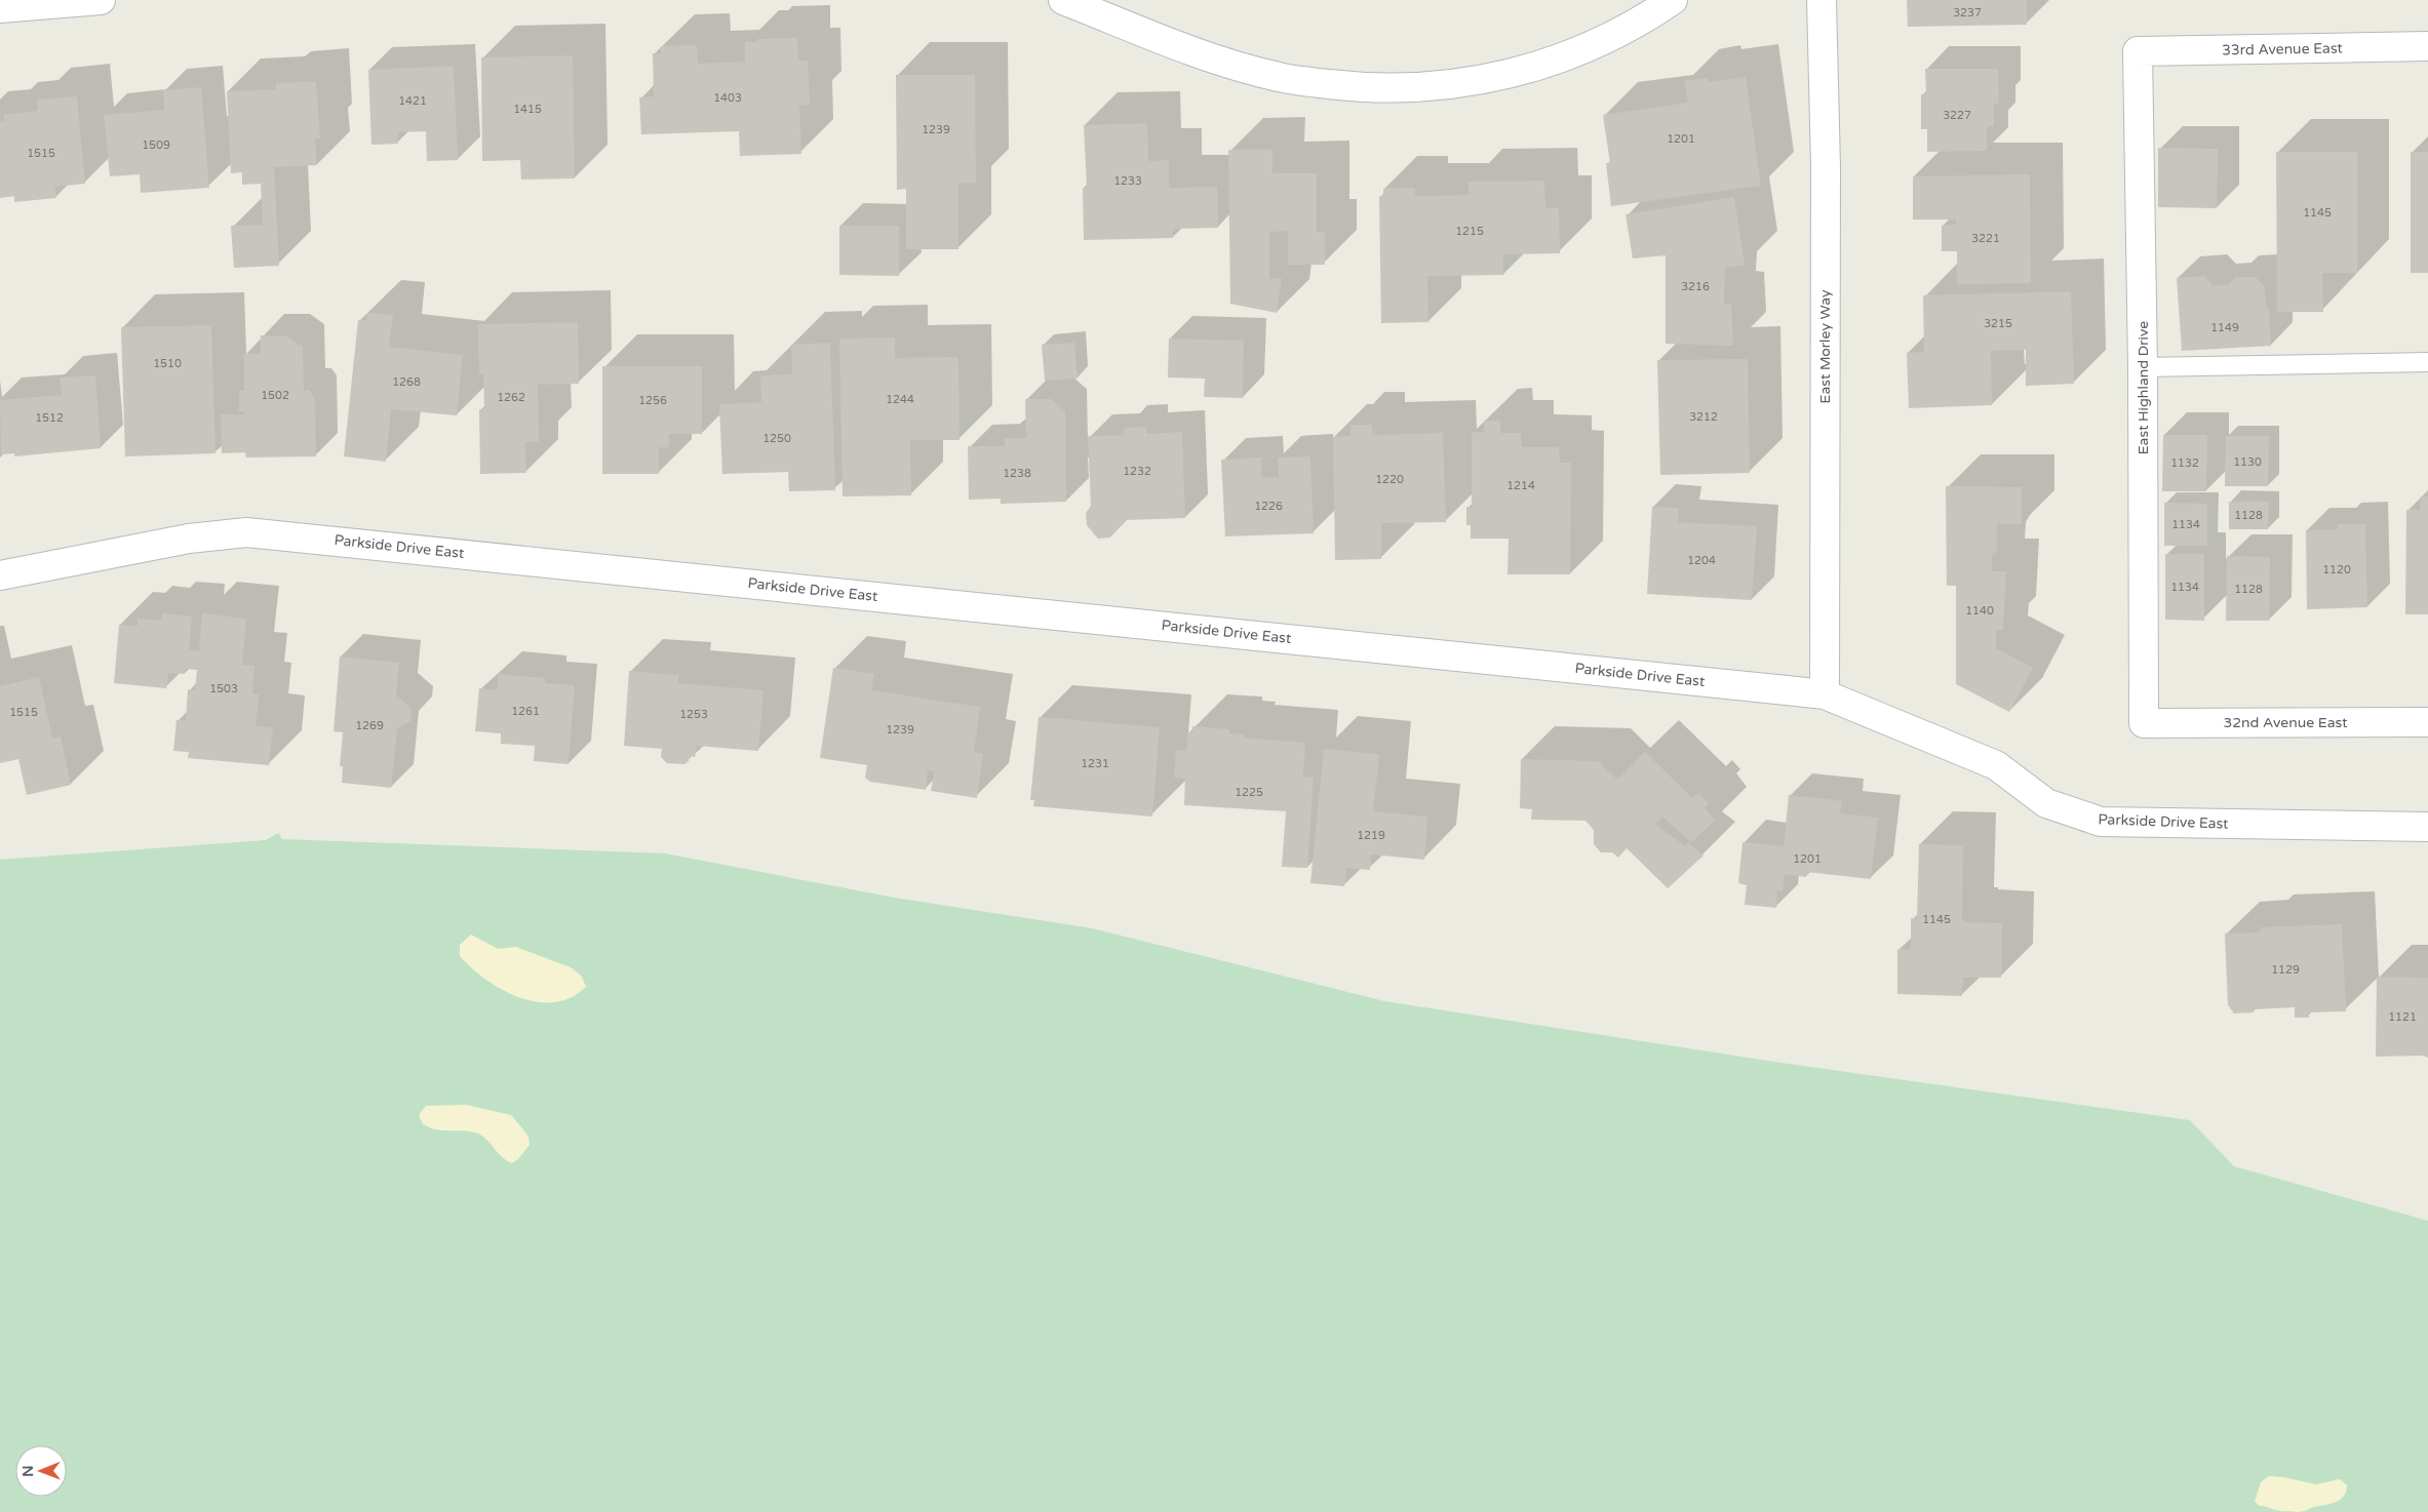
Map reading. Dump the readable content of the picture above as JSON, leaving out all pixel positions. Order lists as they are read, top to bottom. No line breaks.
{"streets":{"street":["33rd Avenue East","East Morley Way","East Highland Drive","Parkside Drive East","32nd Avenue East"]},"crossings":[["33rd Avenue East","East Highland Drive"],["East Morley Way","Parkside Drive East"],["East Highland Drive","32nd Avenue East"]],"house_numbers":["3237","1403","1421","1415","3227","1239","1201","1509","1515","1233","1145","1215","3221","3216","3215","1149","1510","1268","1502","1262","1244","1256","3212","1512","1250","1130","1132","1232","1238","1220","1214","1226","1128","1134","1204","1120","1134","1128","1140","1503","1261","1515","1253","1269","1239","1231","1225","1219","1201","1145","1129","1121"],"north":"left"}
